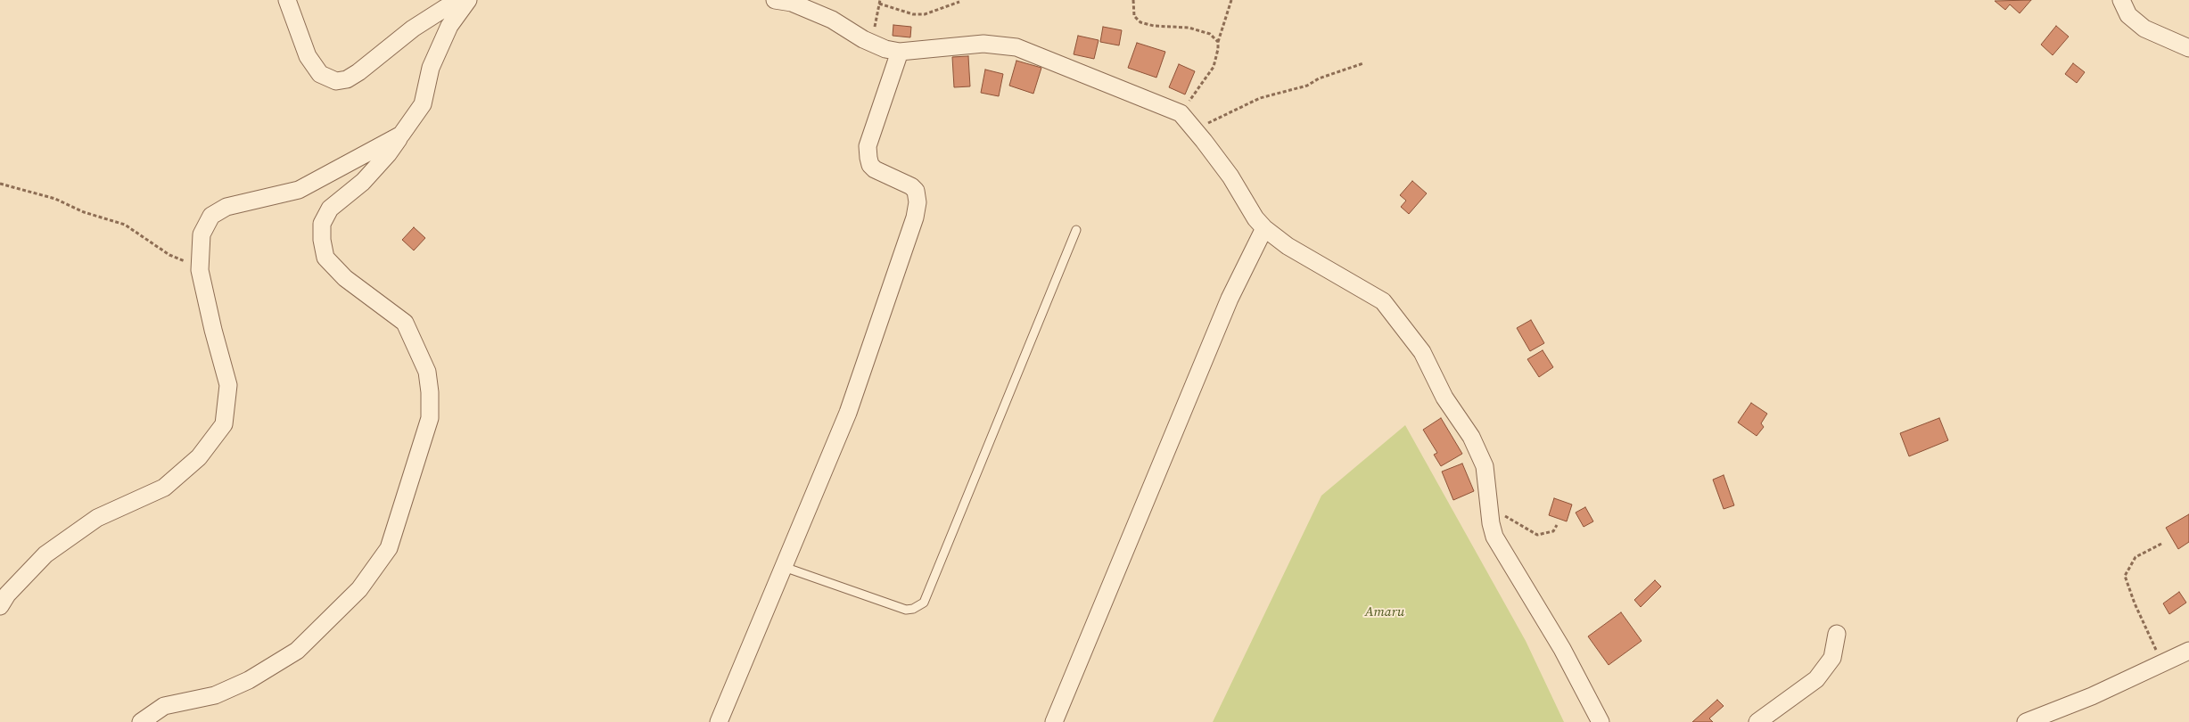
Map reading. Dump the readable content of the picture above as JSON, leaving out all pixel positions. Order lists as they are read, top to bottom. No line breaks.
{"parks":["Amaru"]}
